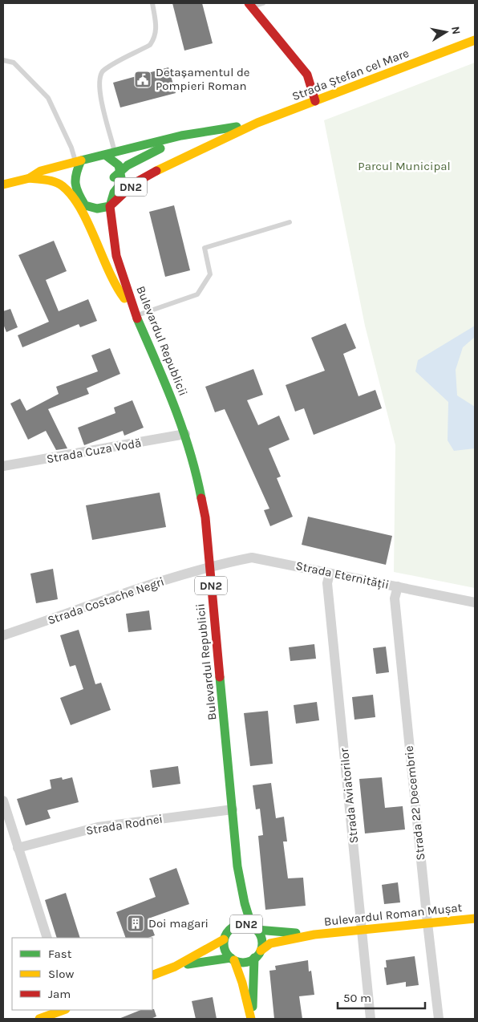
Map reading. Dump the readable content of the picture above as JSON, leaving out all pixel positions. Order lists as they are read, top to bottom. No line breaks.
{"streets":{"main road":["Strada Ștefan cel Mare","DN2","Bulevardul Republicii","Bulevardul Roman Mușat"],"street":["Strada Cuza Vodă","Strada Eternității","Strada Costache Negri","Strada Aviatorilor","Strada 22 Decembrie","Strada Rodnei"]},"crossings":[["Strada Ștefan cel Mare","DN2"],["DN2","Bulevardul Republicii"],["DN2","Bulevardul Roman Mușat"],["Bulevardul Republicii","Strada Cuza Vodă"],["Bulevardul Republicii","Strada Eternității"],["Bulevardul Republicii","Strada Costache Negri"],["Bulevardul Republicii","Strada Rodnei"],["Bulevardul Republicii","Bulevardul Roman Mușat"],["Strada Eternității","Strada Costache Negri"],["Strada Eternității","Strada Aviatorilor"],["Strada Eternității","Strada 22 Decembrie"],["Strada Aviatorilor","Bulevardul Roman Mușat"],["Strada 22 Decembrie","Bulevardul Roman Mușat"]],"parks":["Parcul Municipal"],"places":{"public building":["Detașamentul de Pompieri Roman"],"building":["Doi magari"]},"legend":["Fast","Slow","Jam"],"scale_bar":"50 m","north":"right"}
